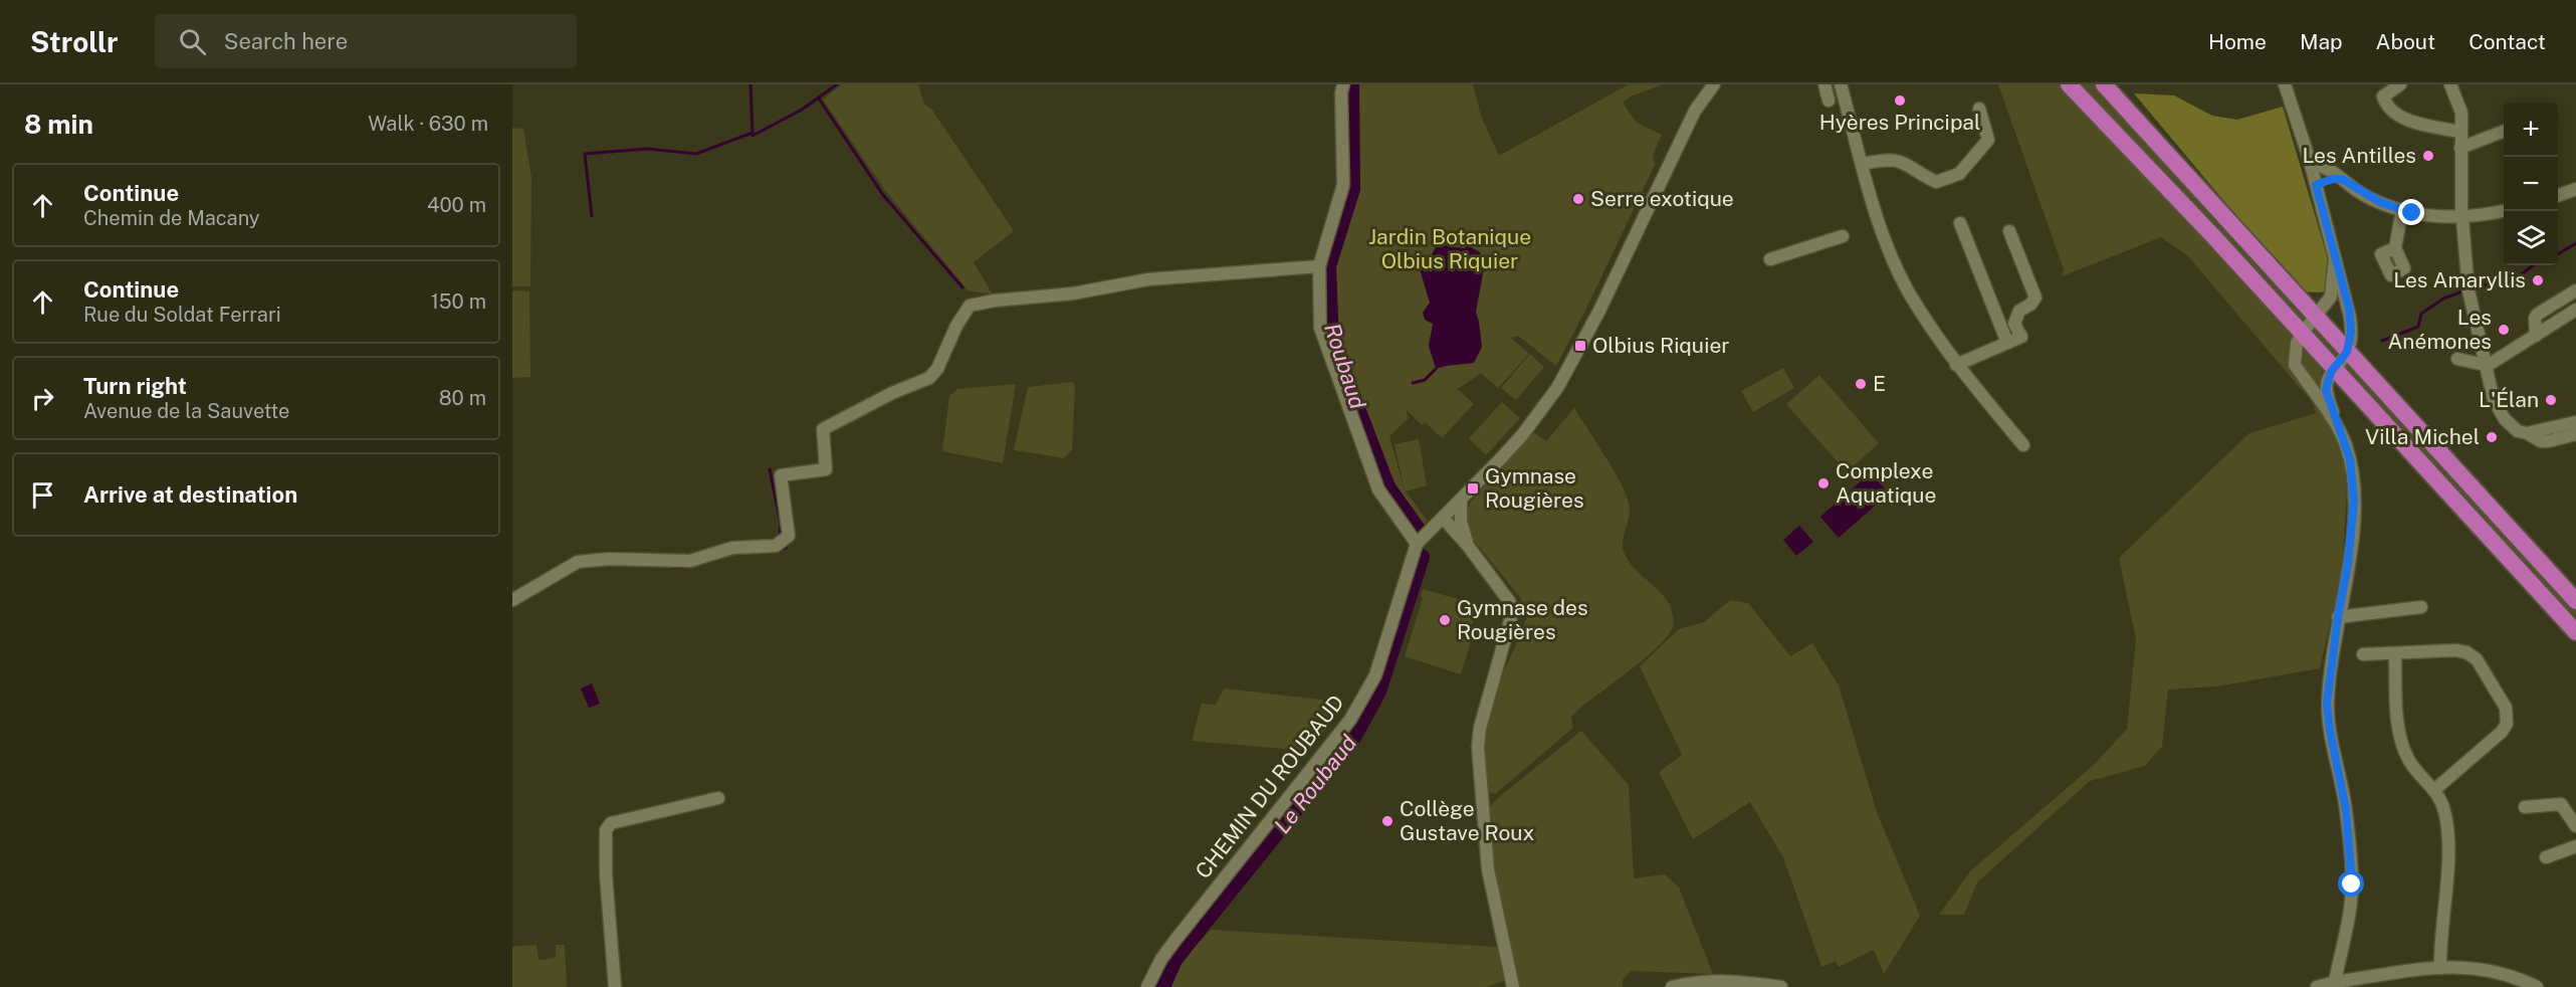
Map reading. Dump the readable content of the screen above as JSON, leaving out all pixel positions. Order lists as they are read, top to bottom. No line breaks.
{"streets":{"street":["CHEMIN DU ROUBAUD"]},"water":["Roubaud","Le Roubaud"],"parks":["Jardin Botanique Olbius Riquier"],"places":{"other":["Hyères Principal","Les Antilles","Serre exotique","Les Amaryllis","Les Anémones","E","L'Élan","Villa Michel","Complexe Aquatique","Gymnase des Rougières","Collège Gustave Roux"],"transit":["Olbius Riquier","Gymnase Rougières"]},"page":{"header":"Strollr","search":"Search here","nav":["Home","Map","About","Contact"],"heading":["8 min","Walk · 630 m"],"map_buttons":["+","−"],"list":[["Continue","Chemin de Macany","400 m"],["Continue","Rue du Soldat Ferrari","150 m"],["Turn right","Avenue de la Sauvette","80 m"],"Arrive at destination"]}}
